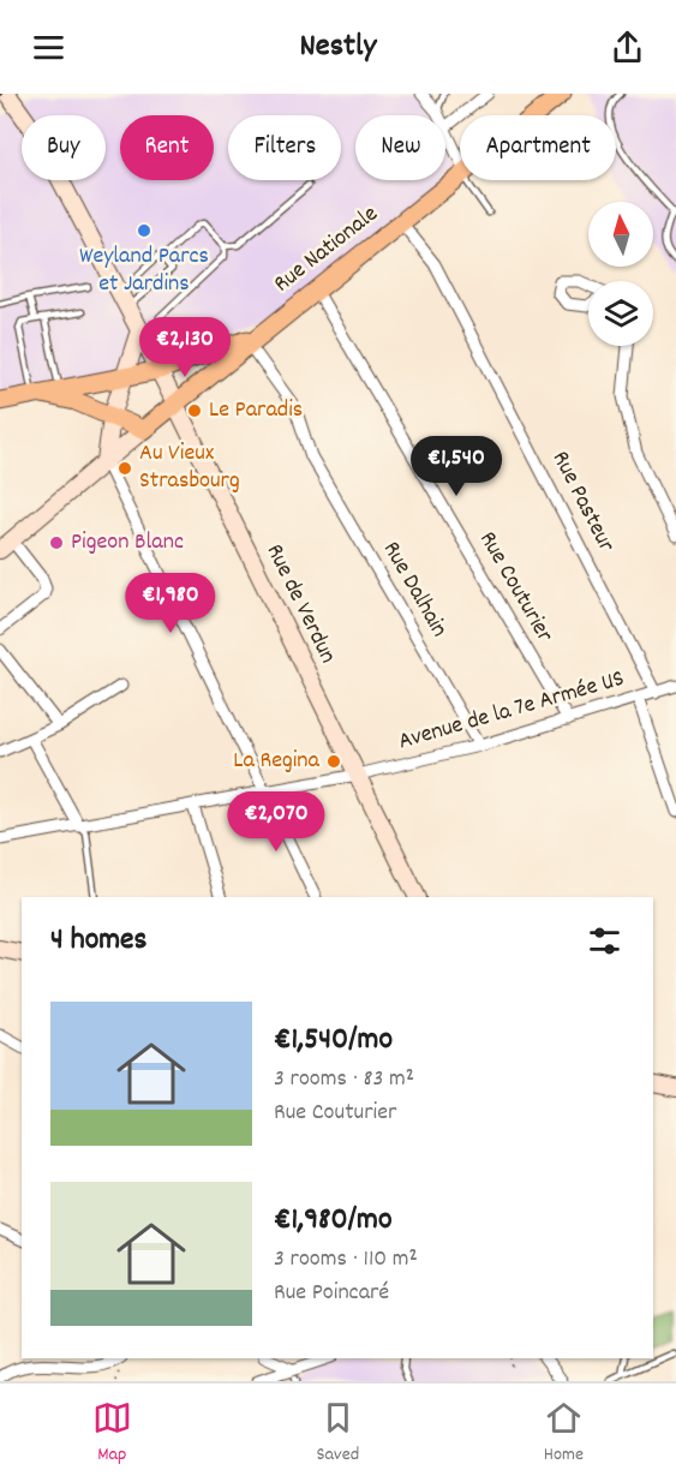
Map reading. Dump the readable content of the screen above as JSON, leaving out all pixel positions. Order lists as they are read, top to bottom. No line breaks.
{"streets":{"main road":["Rue Nationale","Rue de Verdun"],"street":["Rue Pasteur","Rue Couturier","Rue Dalhain","Avenue de la 7e Armée US"]},"crossings":[["Rue Nationale","Rue Pasteur"],["Rue Nationale","Rue Couturier"],["Rue Nationale","Rue Dalhain"],["Rue Nationale","Rue de Verdun"],["Rue Pasteur","Avenue de la 7e Armée US"],["Rue Couturier","Avenue de la 7e Armée US"],["Rue Dalhain","Avenue de la 7e Armée US"],["Rue de Verdun","Avenue de la 7e Armée US"]],"places":["Weyland Parcs et Jardins","Le Paradis","Au Vieux Strasbourg","Pigeon Blanc","La Regina"],"north":"top","page":{"header":"Nestly","chip":["Buy","Rent","Filters","New","Apartment"],"price":["€2,130","€1,540","€1,980","€2,070"],"heading":"4 homes","list":[{"name":"€1,540/mo","note":"3 rooms · 83 m² · Rue Couturier"},{"name":"€1,980/mo","note":"3 rooms · 110 m² · Rue Poincaré"}],"tabs":["Map","Saved","Home"]}}
